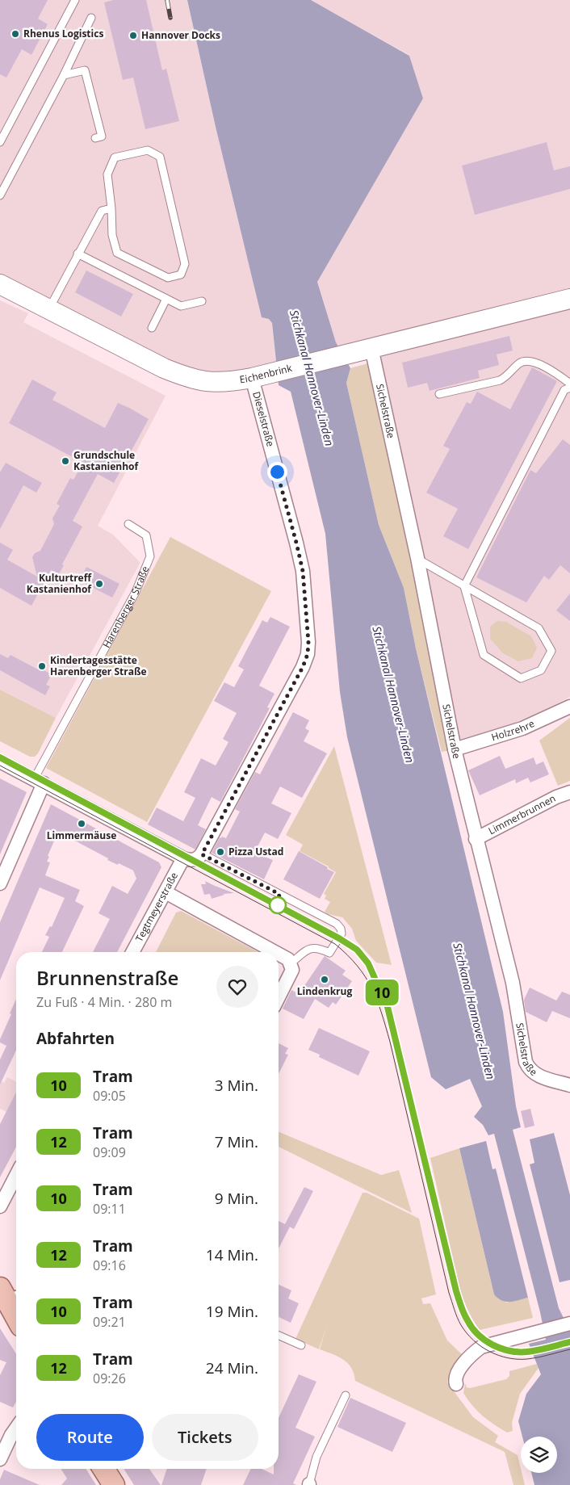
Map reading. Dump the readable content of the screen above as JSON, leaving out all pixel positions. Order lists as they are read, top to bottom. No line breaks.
{"streets":{"main road":["Eichenbrink"],"street":["Sichelstraße","Dieselstraße","Holzrehre","Limmerbrunnen","Tegtmeyerstraße"],"lane":["Harenberger Straße"]},"crossings":[["Eichenbrink","Sichelstraße"],["Eichenbrink","Dieselstraße"],["Sichelstraße","Holzrehre"],["Sichelstraße","Limmerbrunnen"],["Dieselstraße","Tegtmeyerstraße"]],"water":["Stichkanal Hannover-Linden"],"places":["Rhenus Logistics","Hannover Docks","Grundschule Kastanienhof","Kulturtreff Kastanienhof","Kindertagesstätte Harenberger Straße","Limmermäuse","Pizza Ustad","Lindenkrug"],"lines":["tram line 10"],"page":{"on_map":"10","heading":[["Brunnenstraße","Zu Fuß · 4 Min. · 280 m"],"Abfahrten"],"list":[{"mark":"10","name":"Tram","note":"09:05","value":"3 Min."},{"mark":"12","name":"Tram","note":"09:09","value":"7 Min."},{"mark":"10","name":"Tram","note":"09:11","value":"9 Min."},{"mark":"12","name":"Tram","note":"09:16","value":"14 Min."},{"mark":"10","name":"Tram","note":"09:21","value":"19 Min."},{"mark":"12","name":"Tram","note":"09:26","value":"24 Min."}],"buttons":["Route","Tickets"]}}
